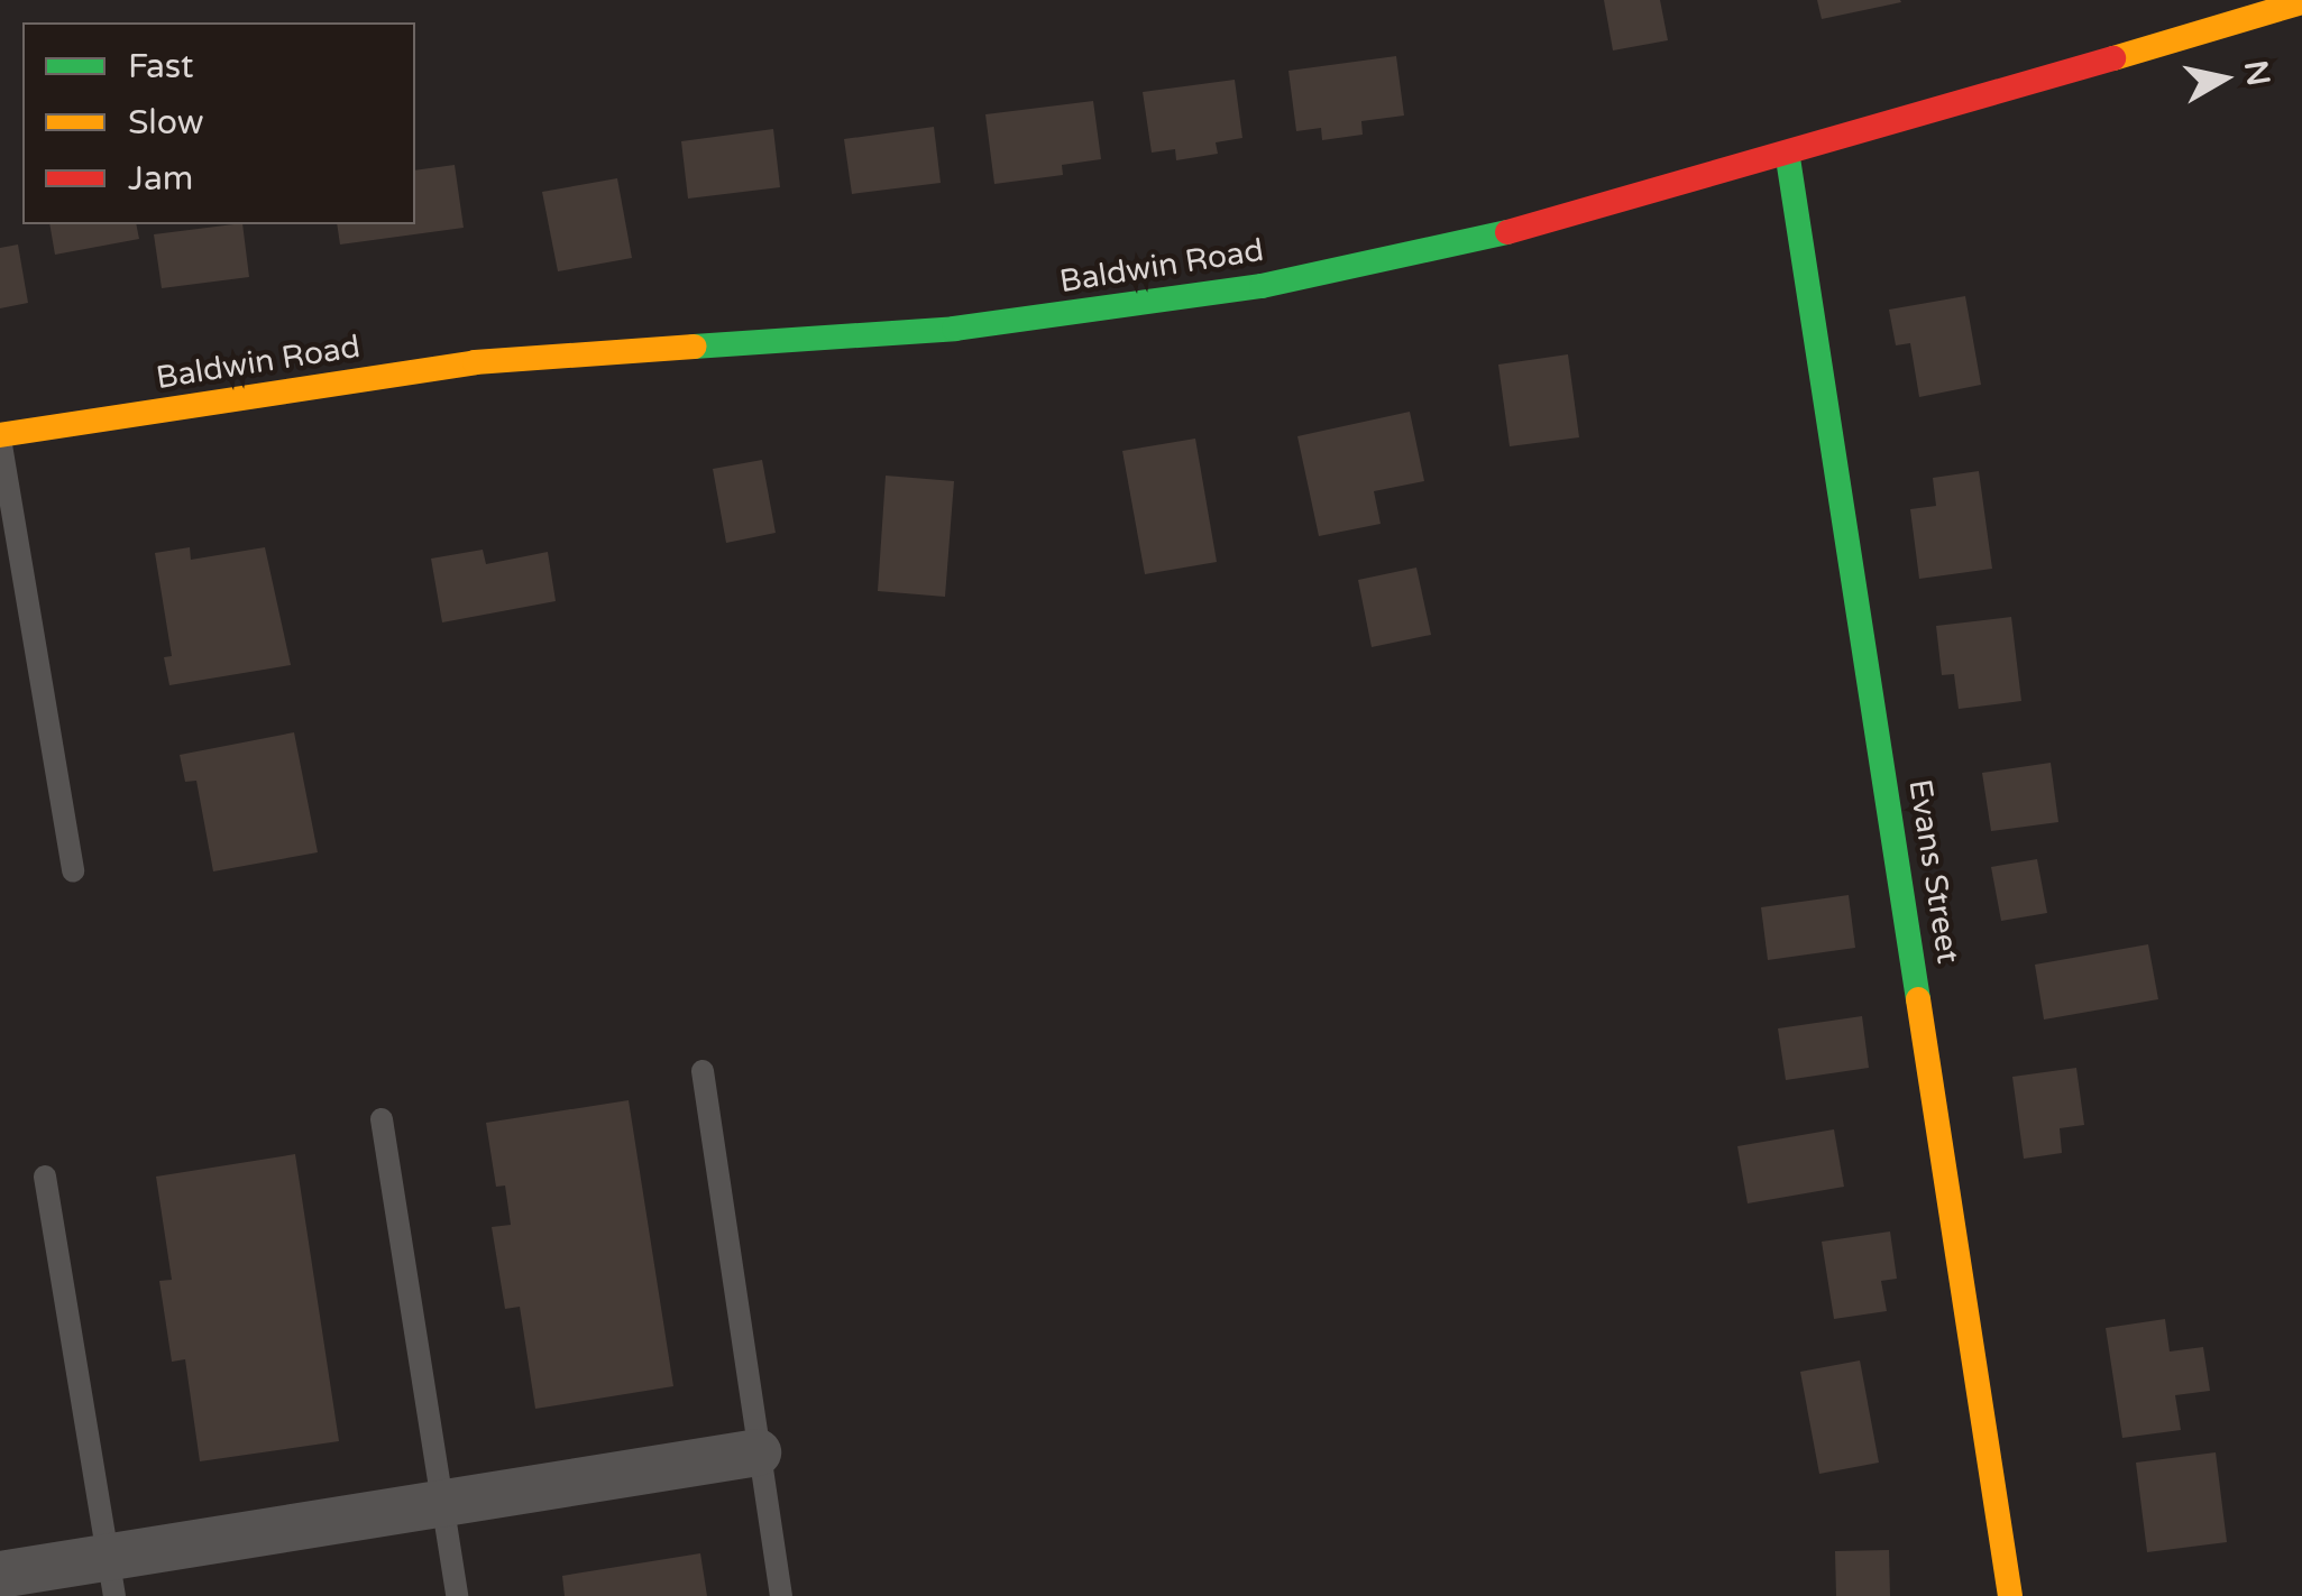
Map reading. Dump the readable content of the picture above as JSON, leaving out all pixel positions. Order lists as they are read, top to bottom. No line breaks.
{"streets":{"street":["Baldwin Road","Evans Street"]},"crossings":[["Baldwin Road","Evans Street"]],"legend":["Fast","Slow","Jam"],"north":"right"}
